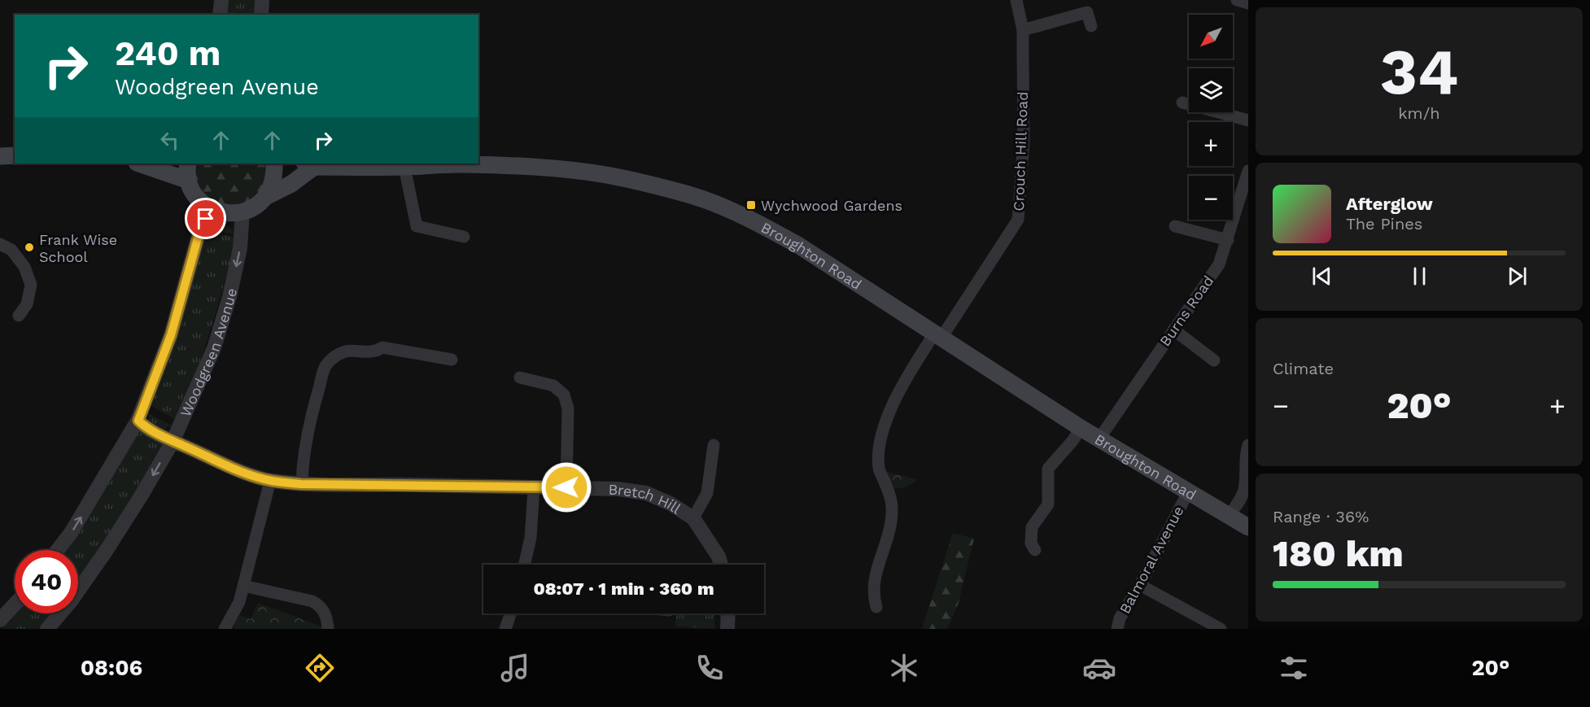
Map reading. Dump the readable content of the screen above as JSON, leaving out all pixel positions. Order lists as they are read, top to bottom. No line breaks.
{"streets":{"main road":["Broughton Road"],"street":["Crouch Hill Road","Burns Road","Woodgreen Avenue","Bretch Hill","Balmoral Avenue"]},"crossings":[["Crouch Hill Road","Broughton Road"],["Broughton Road","Burns Road"],["Broughton Road","Balmoral Avenue"],["Woodgreen Avenue","Bretch Hill"]],"places":{"transit":["Wychwood Gardens"],"other":["Frank Wise School"]},"north":"bottom left","page":{"tile":[["34","km/h"],"Climate",["Range · 36%","180 km"]],"map_buttons":["+","−"],"turn":["240 m","Woodgreen Avenue"],"song":["Afterglow","The Pines"],"heat":["−","20°","+"],"limit":"40","trip":"08:07 · 1 min · 360 m","tabs":["08:06","20°"]}}
